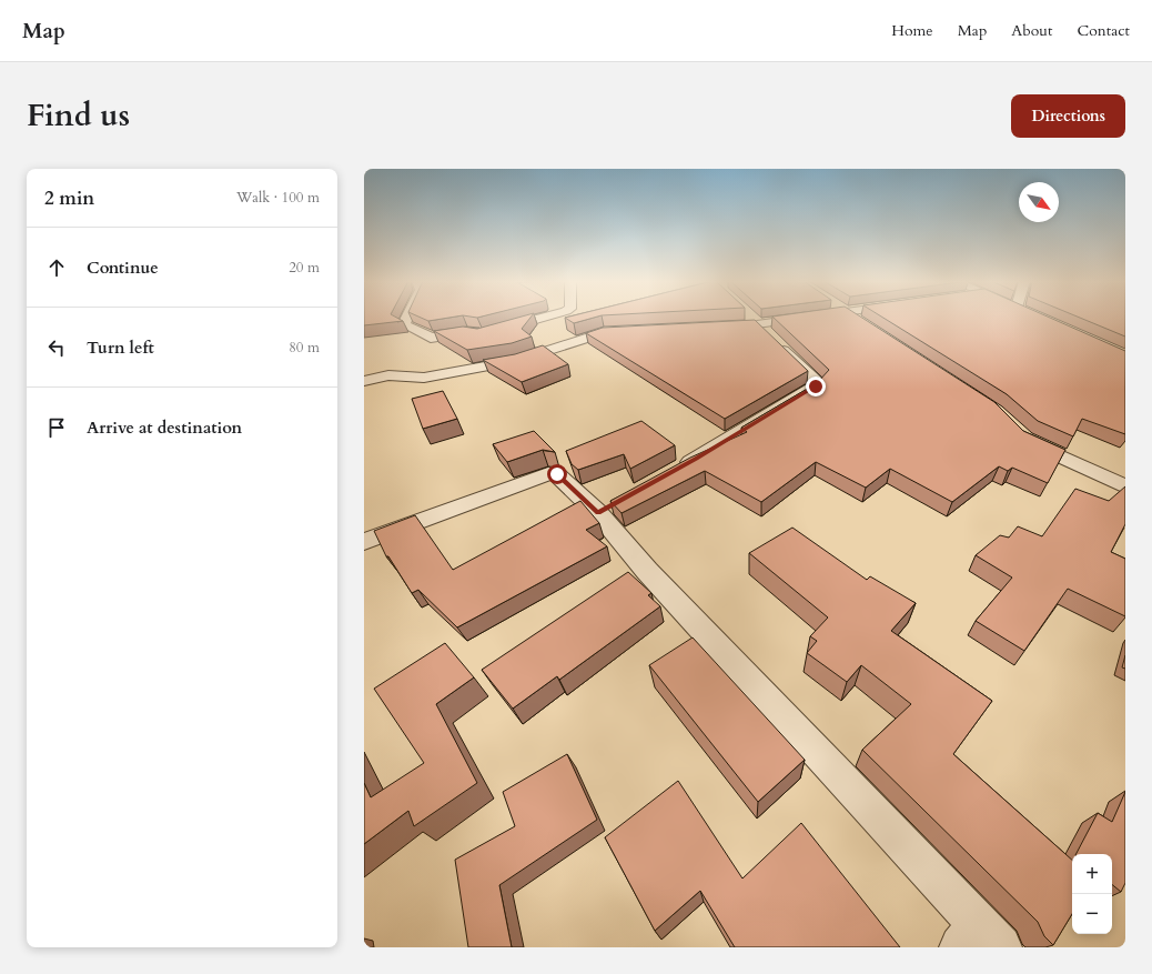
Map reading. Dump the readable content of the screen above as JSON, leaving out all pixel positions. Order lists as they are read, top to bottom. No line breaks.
{"north":"bottom right","page":{"header":"Map","nav":["Home","Map","About","Contact"],"title":"Find us","buttons":"Directions","heading":["2 min","Walk · 100 m"],"list":[["Continue","20 m"],["Turn left","80 m"],"Arrive at destination"],"map_buttons":["+","−"]}}
